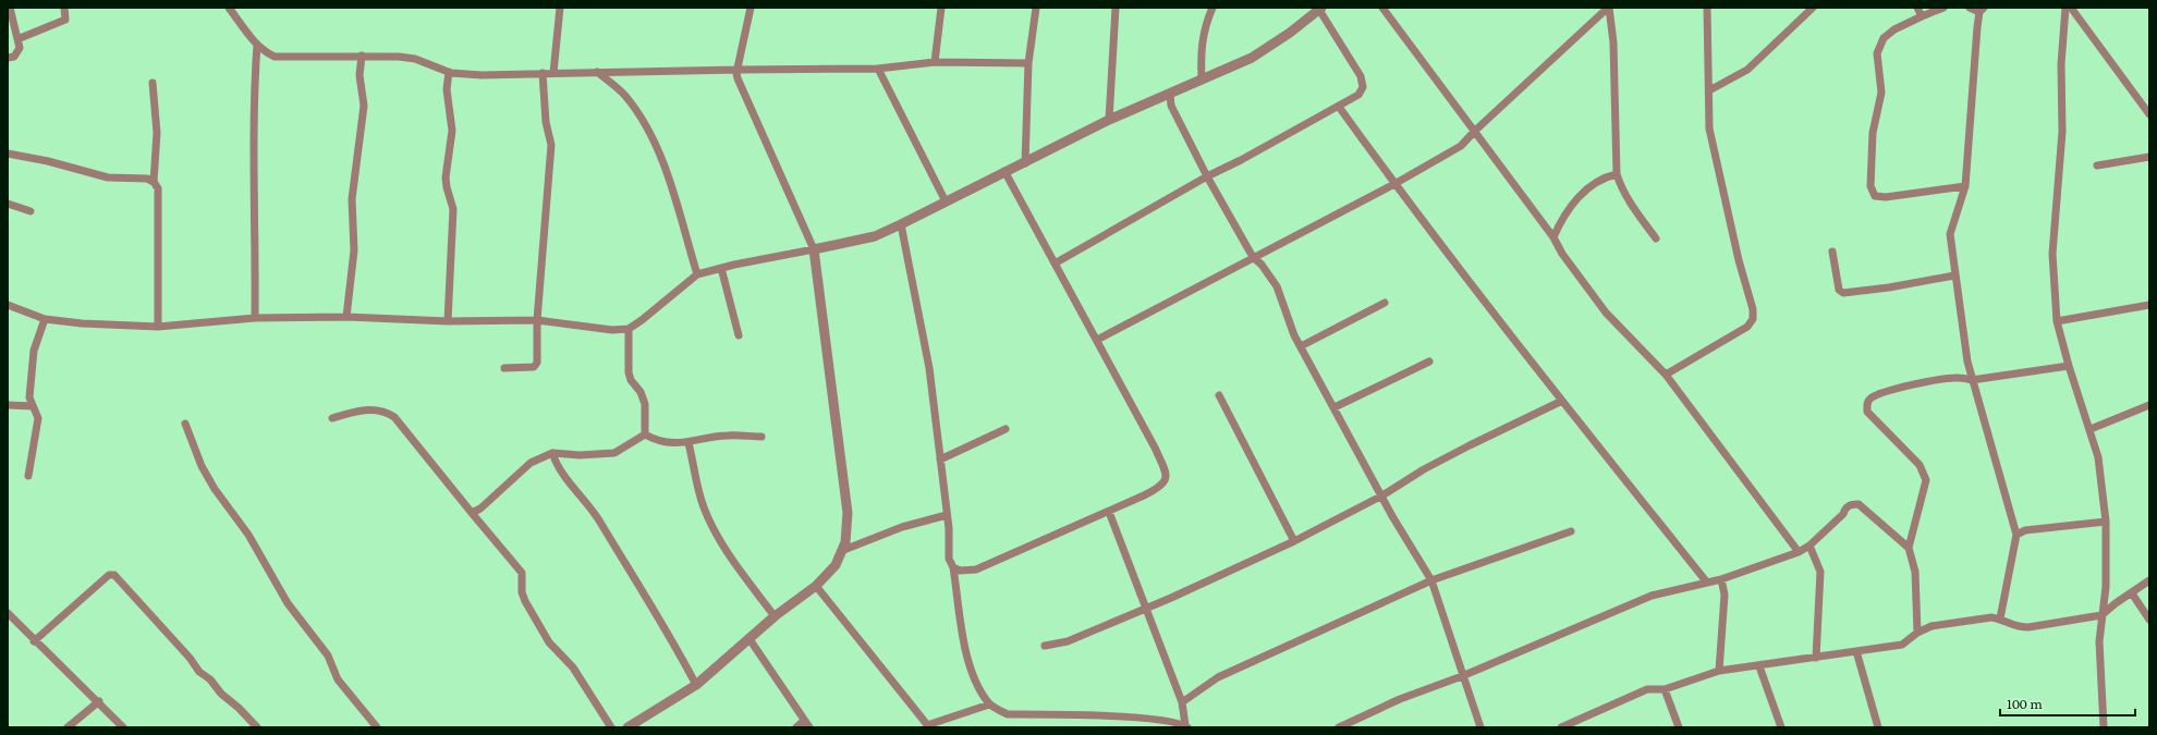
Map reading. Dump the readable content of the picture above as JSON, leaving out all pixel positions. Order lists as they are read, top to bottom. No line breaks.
{"scale_bar":"100 m"}
